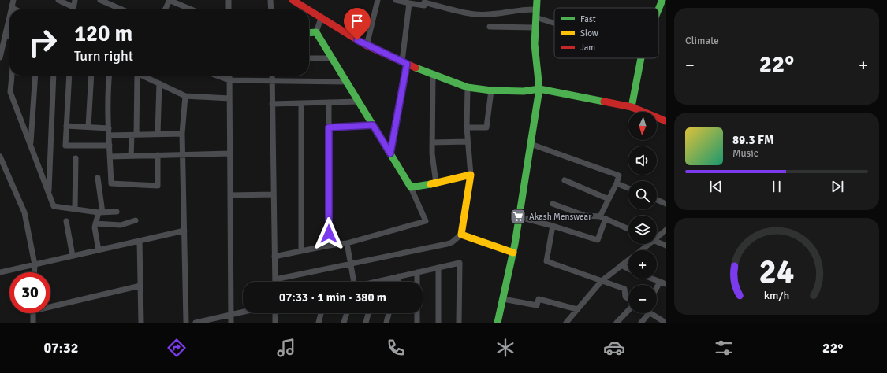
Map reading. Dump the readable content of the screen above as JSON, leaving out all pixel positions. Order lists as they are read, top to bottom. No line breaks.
{"places":{"supermarket":["Akash Menswear"]},"legend":["Fast","Slow","Jam"],"north":"bottom","page":{"tile":"Climate","turn":["120 m","Turn right"],"heat":["−","22°","+"],"map_buttons":["+","−"],"song":["89.3 FM","Music"],"limit":"30","trip":"07:33 · 1 min · 380 m","tabs":["07:32","22°"],"gauge":["24","km/h"]}}
